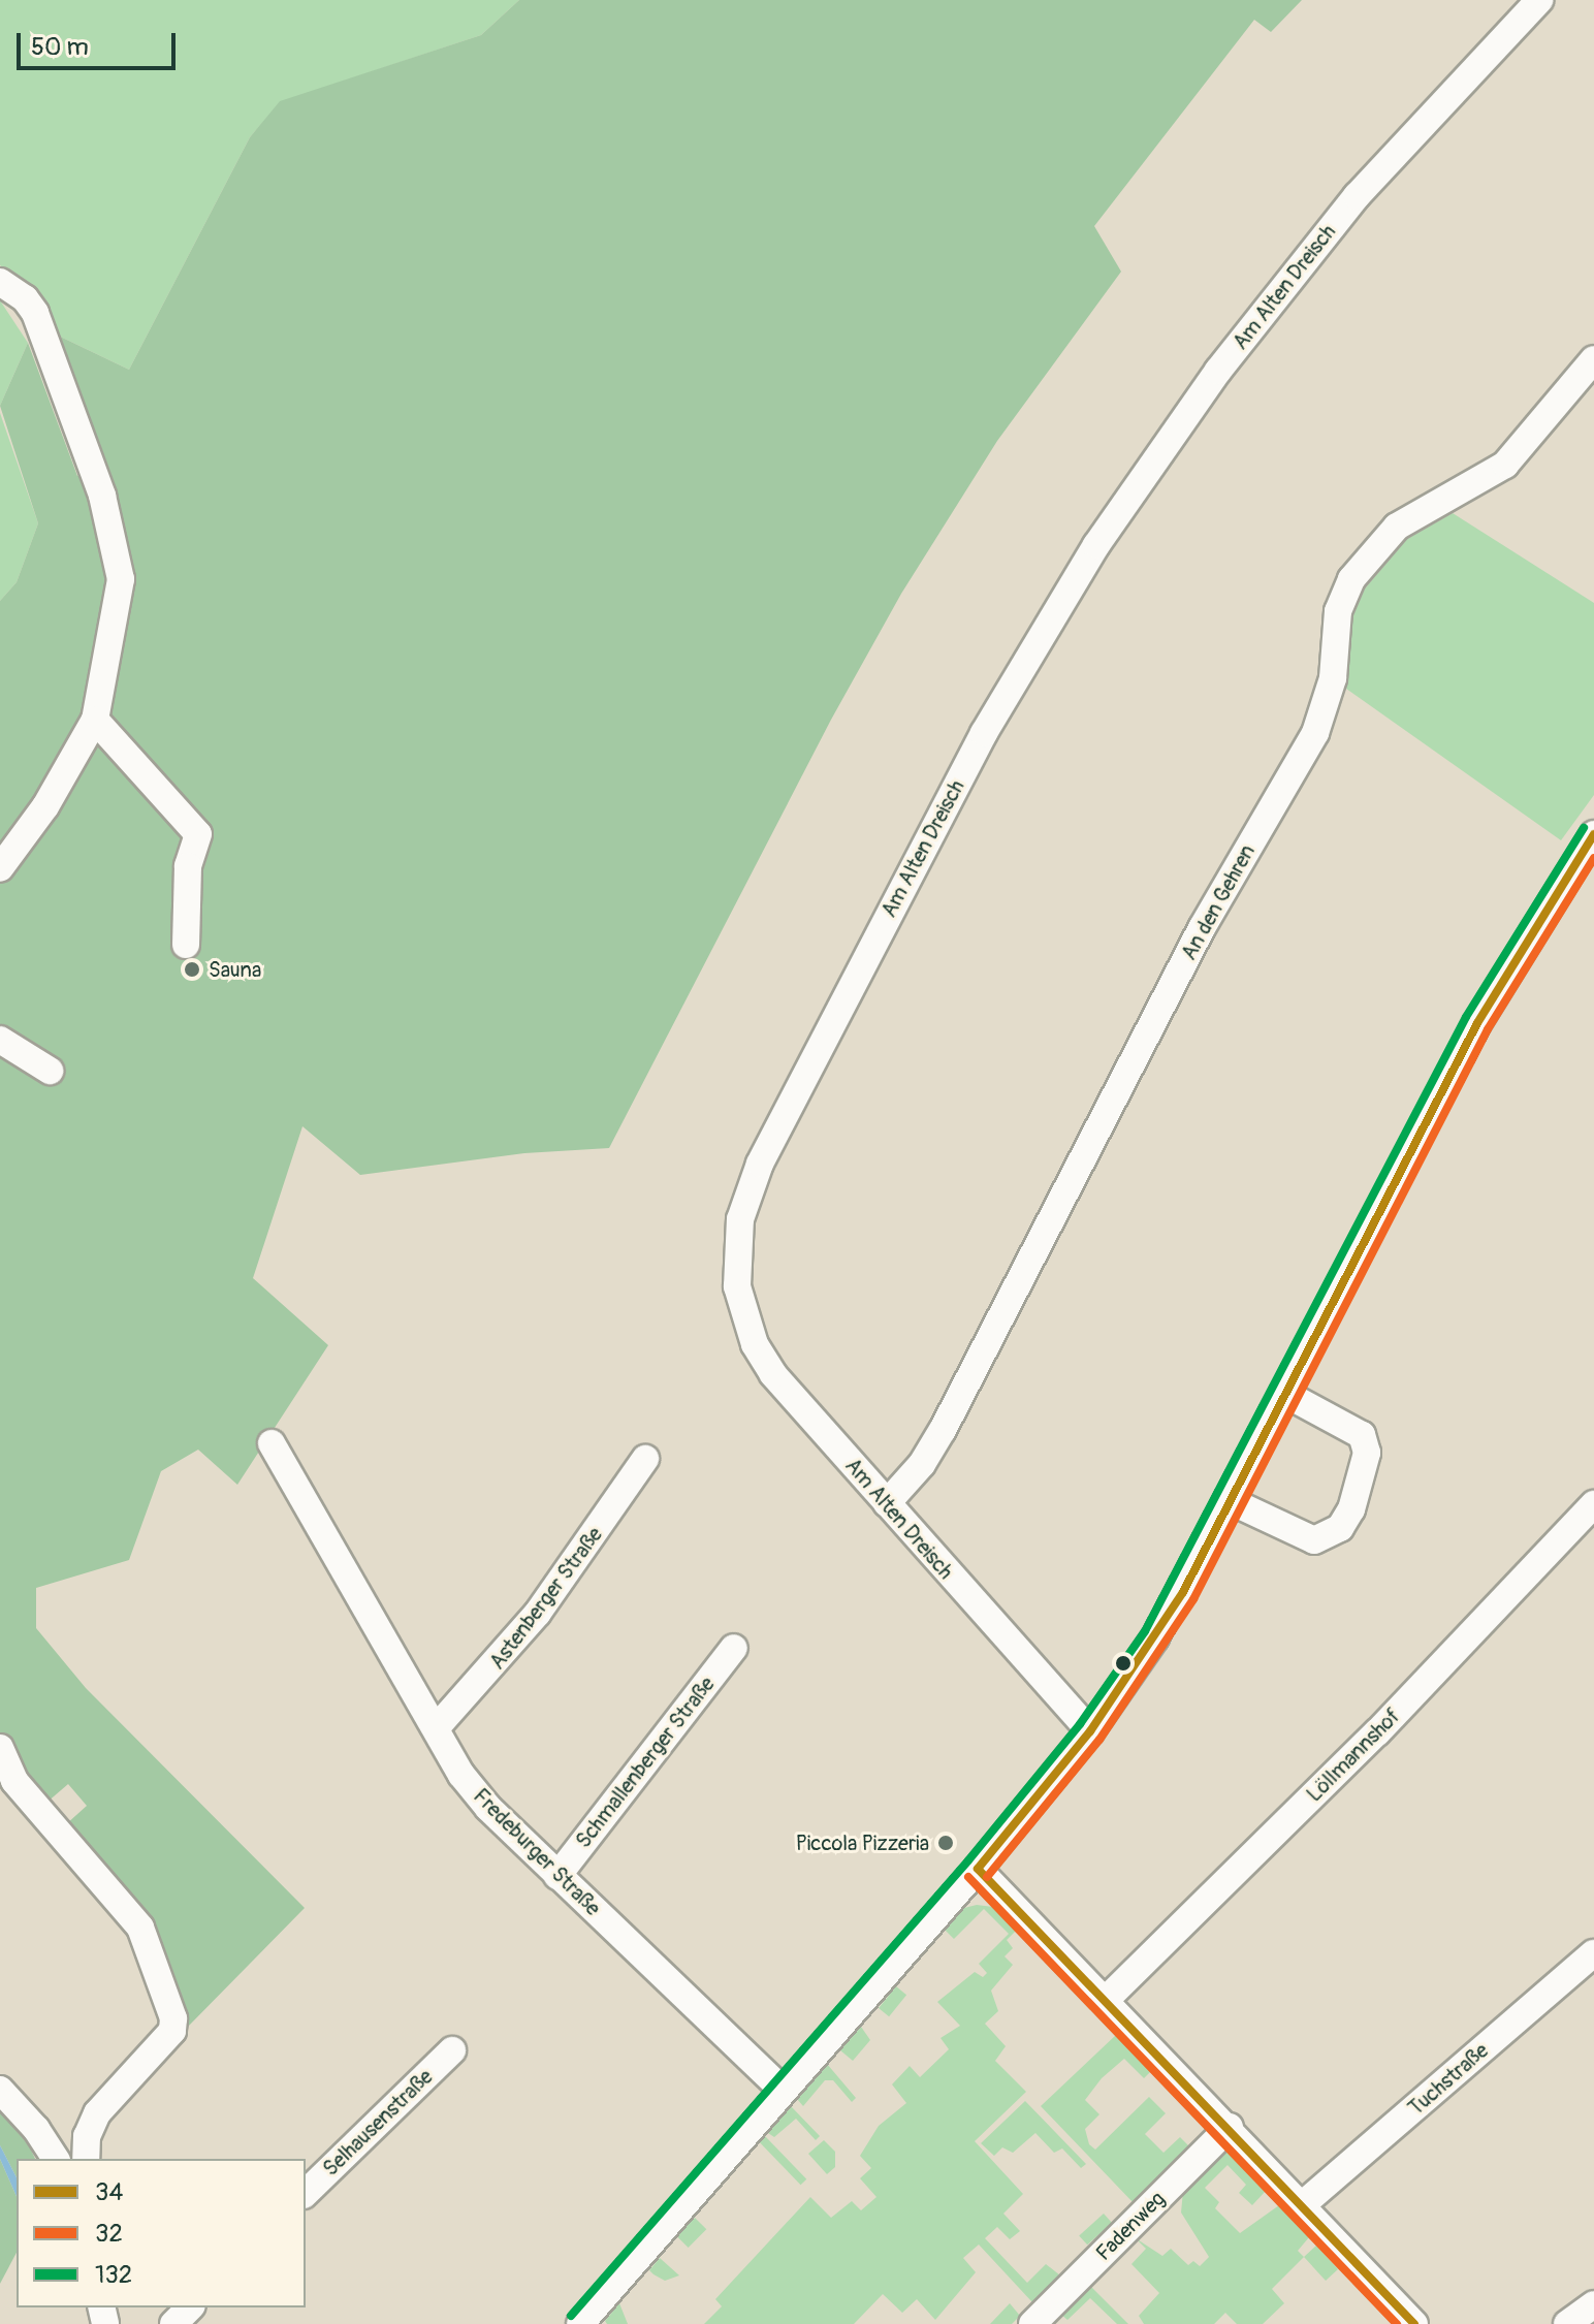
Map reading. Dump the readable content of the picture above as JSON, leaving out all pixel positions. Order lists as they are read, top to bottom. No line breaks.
{"streets":{"street":["Am Alten Dreisch","An den Gehren","Astenberger Straße","Löllmannshof","Schmallenberger Straße","Fredeburger Straße","Tuchstraße","Selhausenstraße","Fadenweg"]},"crossings":[["Am Alten Dreisch","An den Gehren"],["Astenberger Straße","Fredeburger Straße"],["Schmallenberger Straße","Fredeburger Straße"]],"places":["Sauna","Piccola Pizzeria"],"lines":["transit line 132","transit line 34","transit line 32"],"legend":["34","32","132"],"scale_bar":"50 m"}
